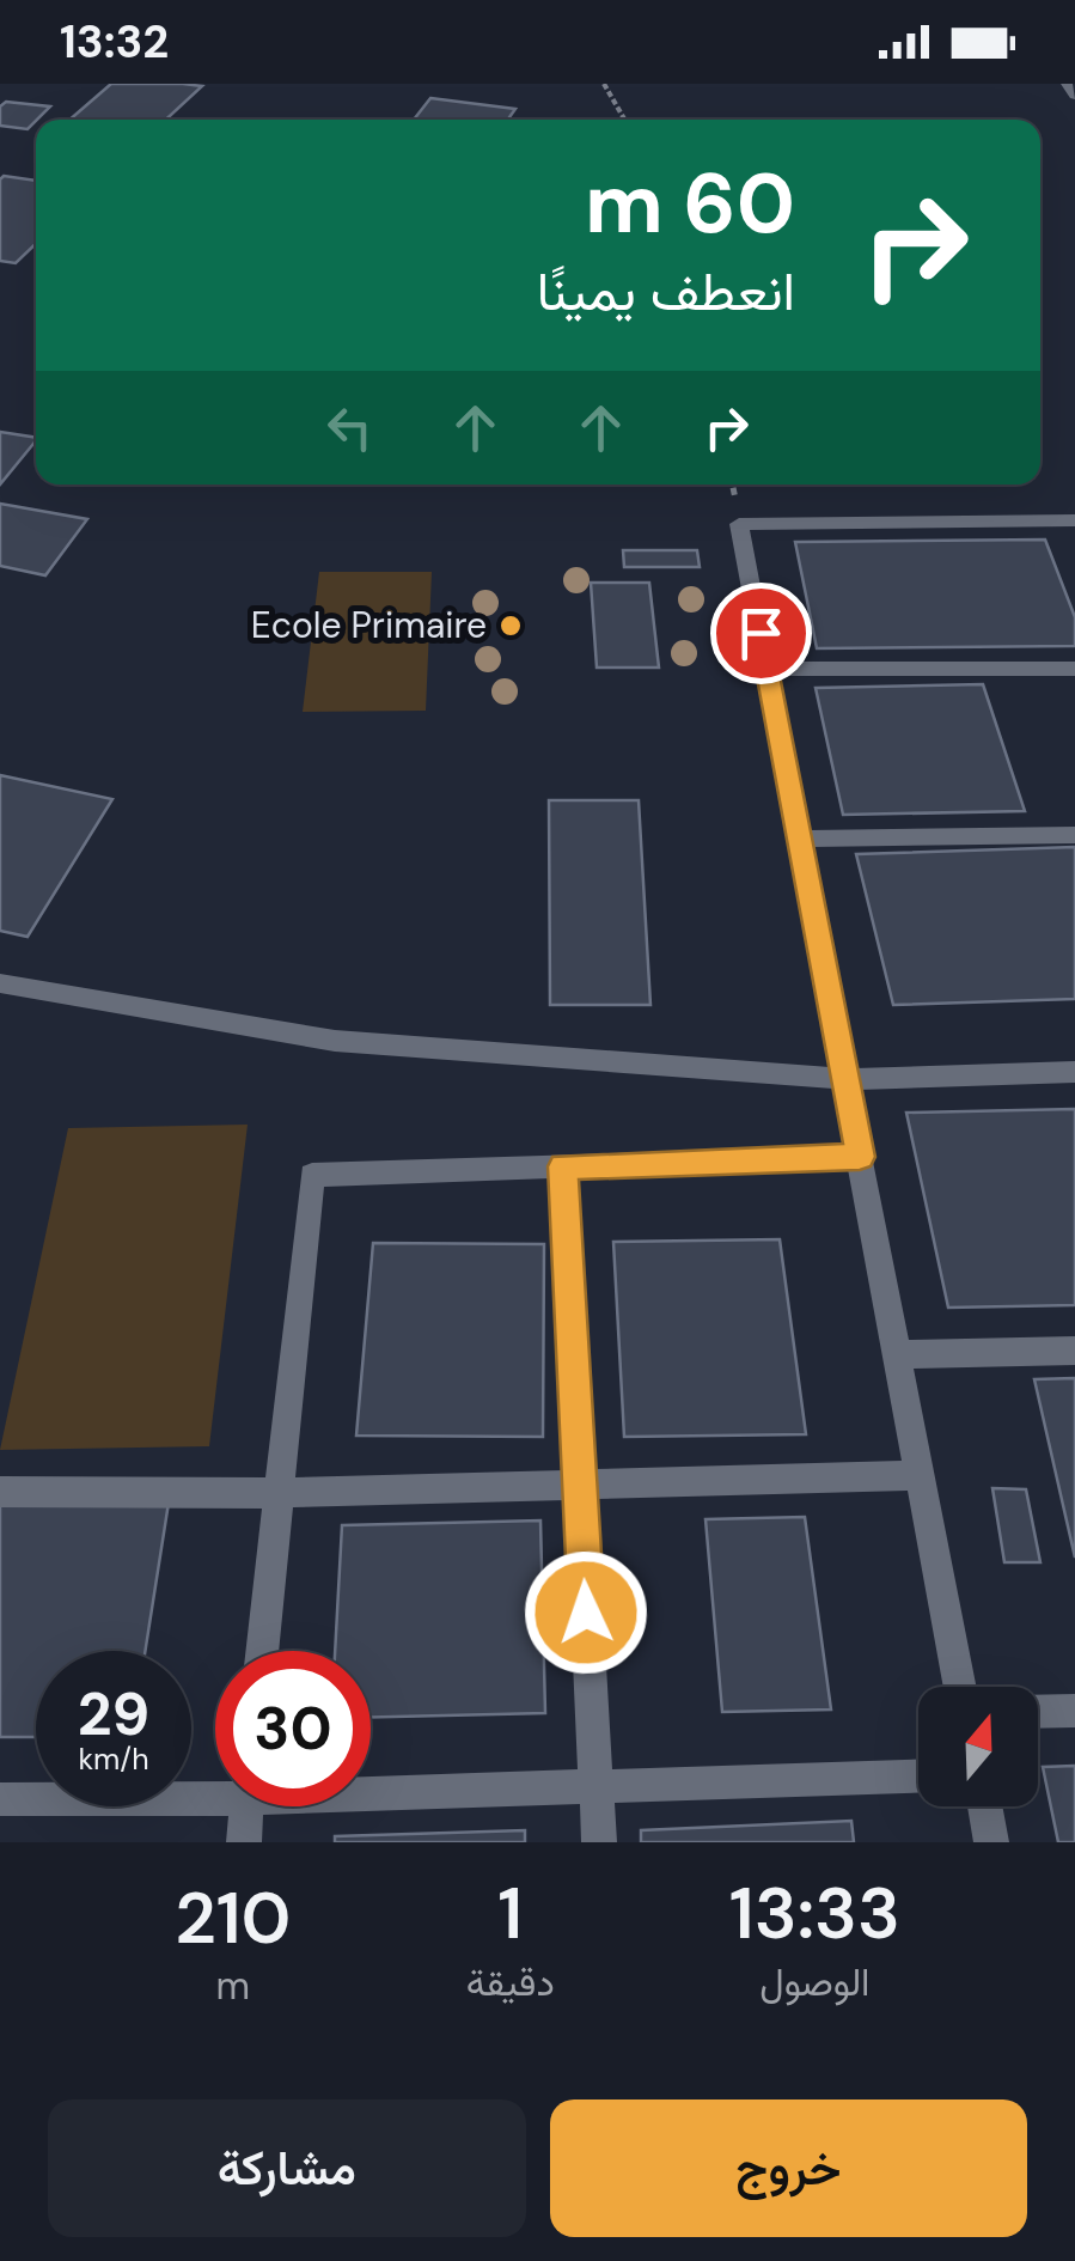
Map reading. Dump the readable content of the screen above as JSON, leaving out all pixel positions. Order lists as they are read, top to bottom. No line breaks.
{"places":["Ecole Primaire"],"north":"top","page":{"status":"13:32","turn":["60 m","انعطف يمينًا"],"speed":"29 km/h","limit":"30","eta":["13:33","الوصول","1","دقيقة","210","m"],"buttons":["خروج","مشاركة"]}}
